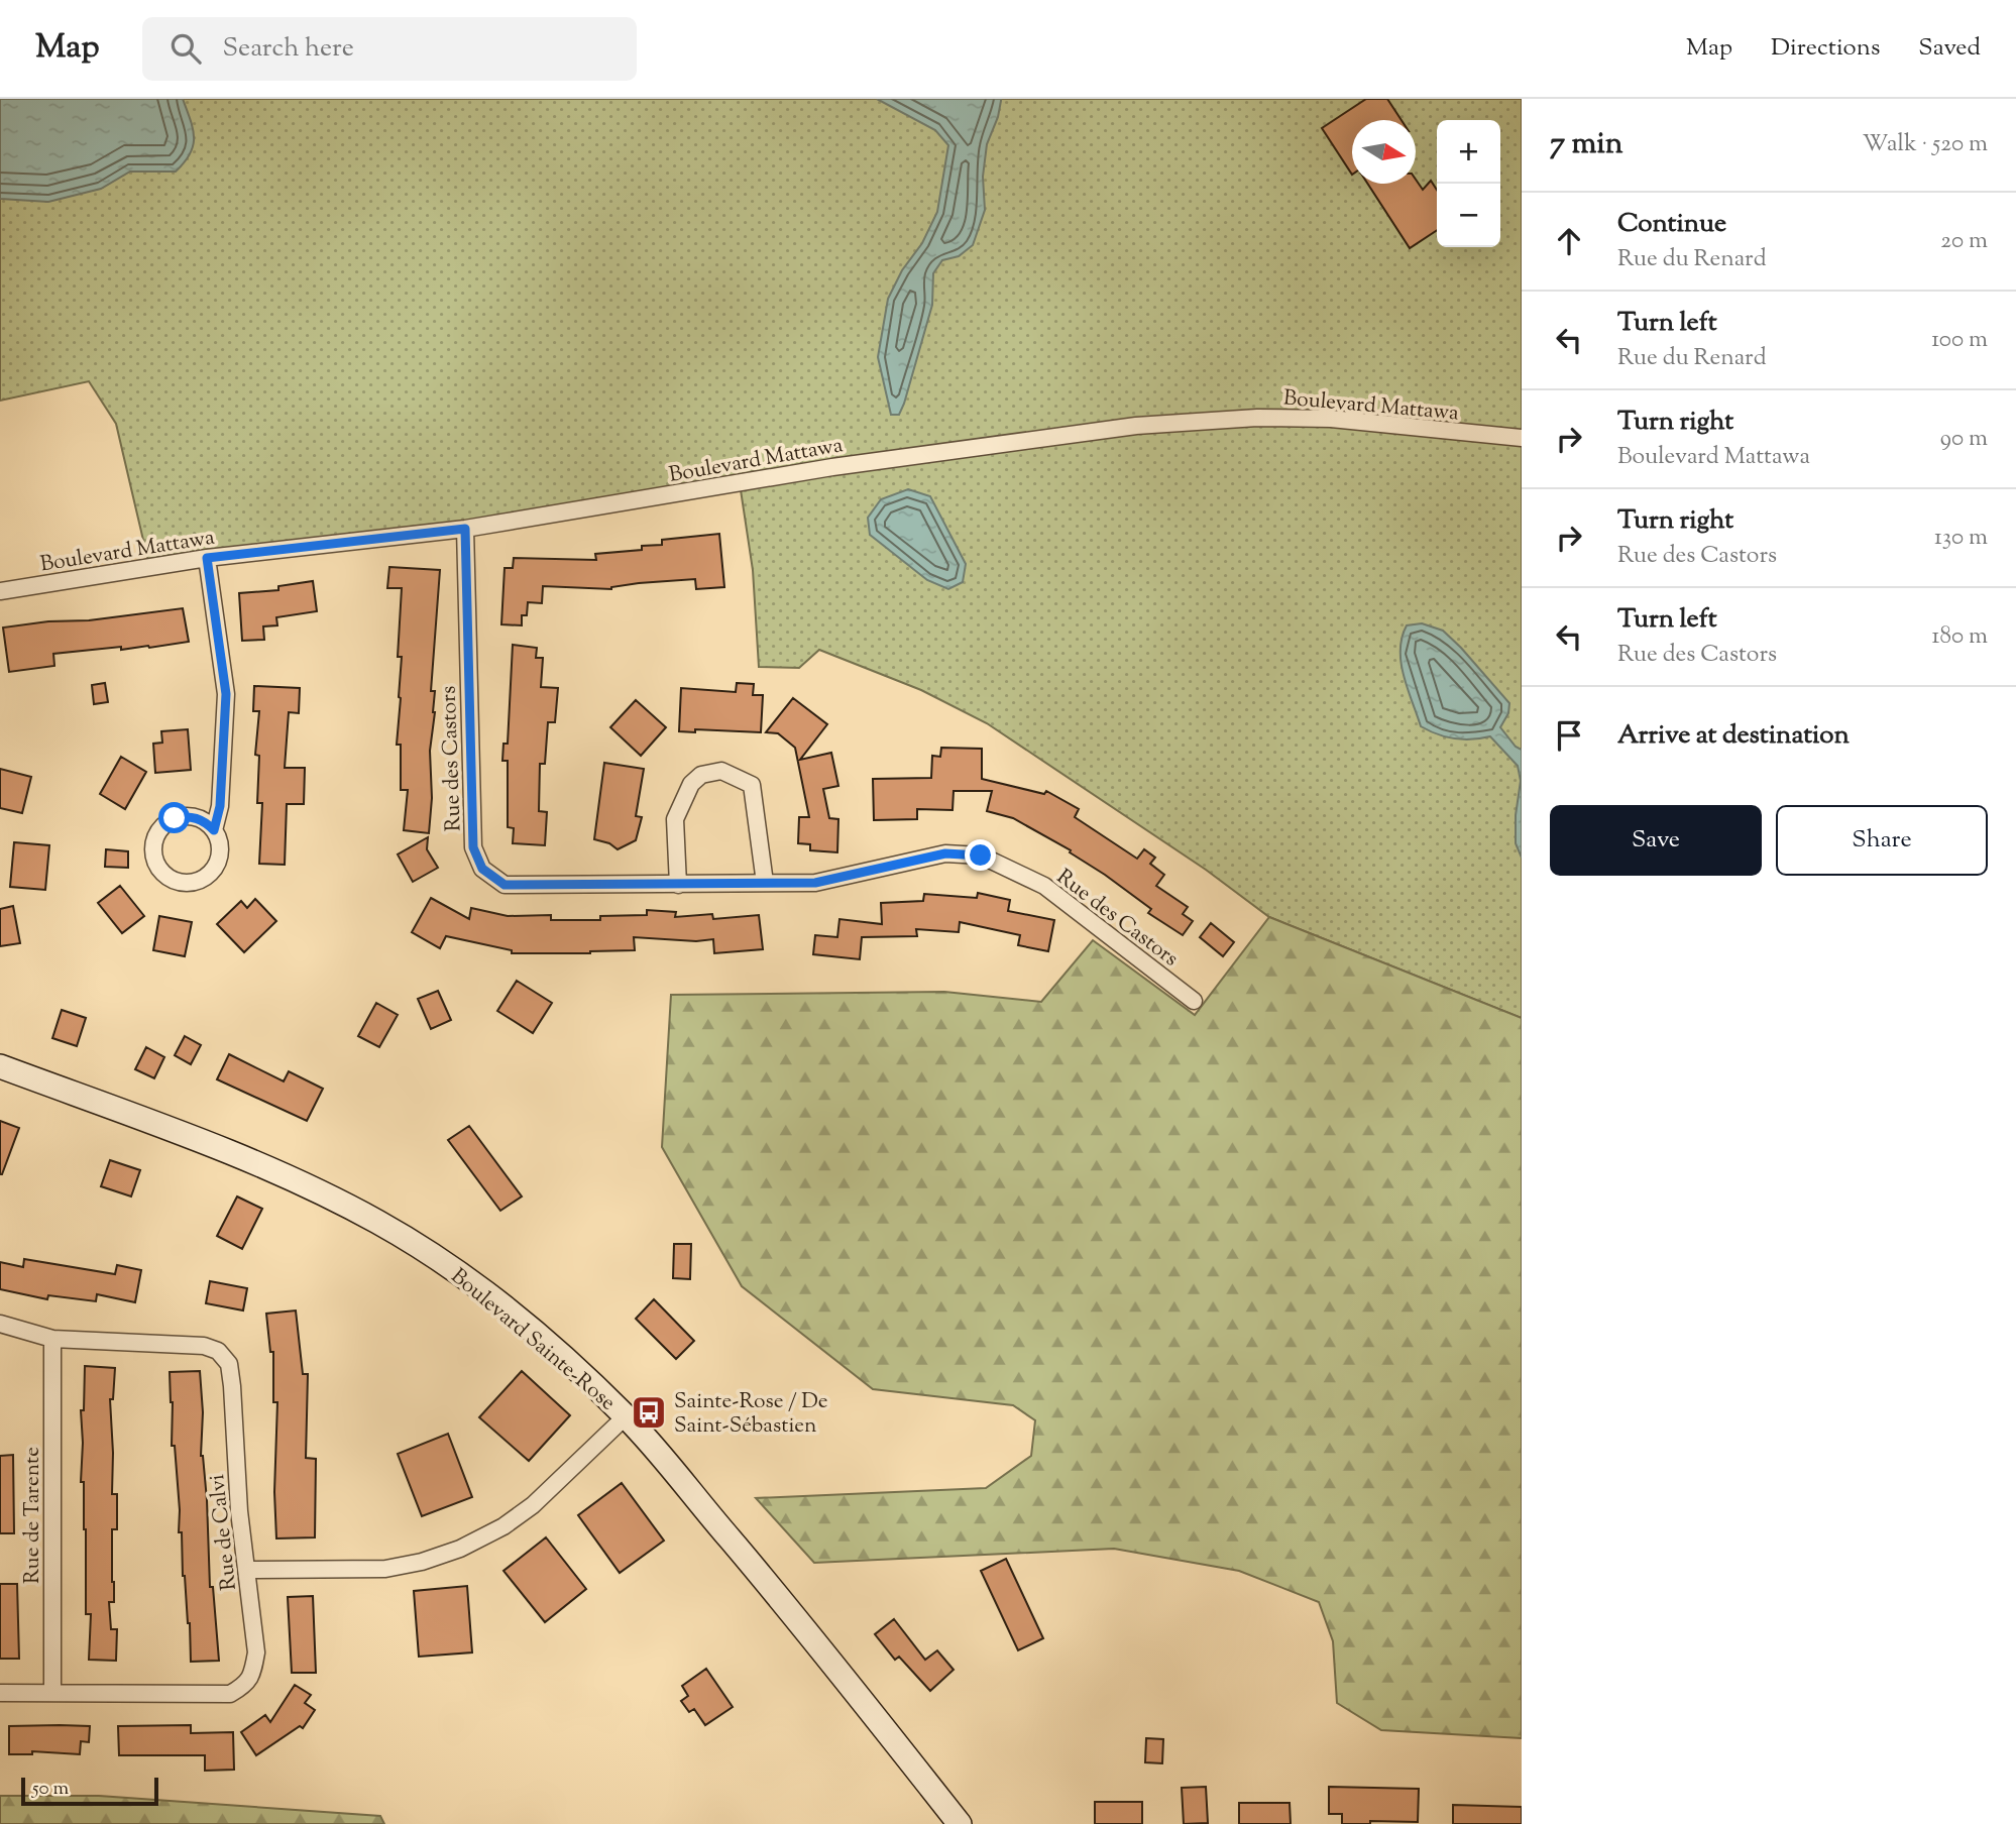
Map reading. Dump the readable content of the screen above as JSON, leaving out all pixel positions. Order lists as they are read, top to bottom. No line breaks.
{"streets":{"street":["Boulevard Mattawa","Rue des Castors","Boulevard Sainte-Rose","Rue de Tarente","Rue de Calvi"]},"crossings":[["Boulevard Mattawa","Rue des Castors"],["Rue de Tarente","Rue de Calvi"]],"places":{"bus stop":["Sainte-Rose / De Saint-Sébastien"]},"scale_bar":"50 m","north":"right","page":{"header":"Map","search":"Search here","nav":["Map","Directions","Saved"],"heading":["7 min","Walk · 520 m"],"map_buttons":["+","−"],"list":[["Continue","Rue du Renard","20 m"],["Turn left","Rue du Renard","100 m"],["Turn right","Boulevard Mattawa","90 m"],["Turn right","Rue des Castors","130 m"],["Turn left","Rue des Castors","180 m"],"Arrive at destination"],"buttons":["Save","Share"],"scale":"50 m"}}
